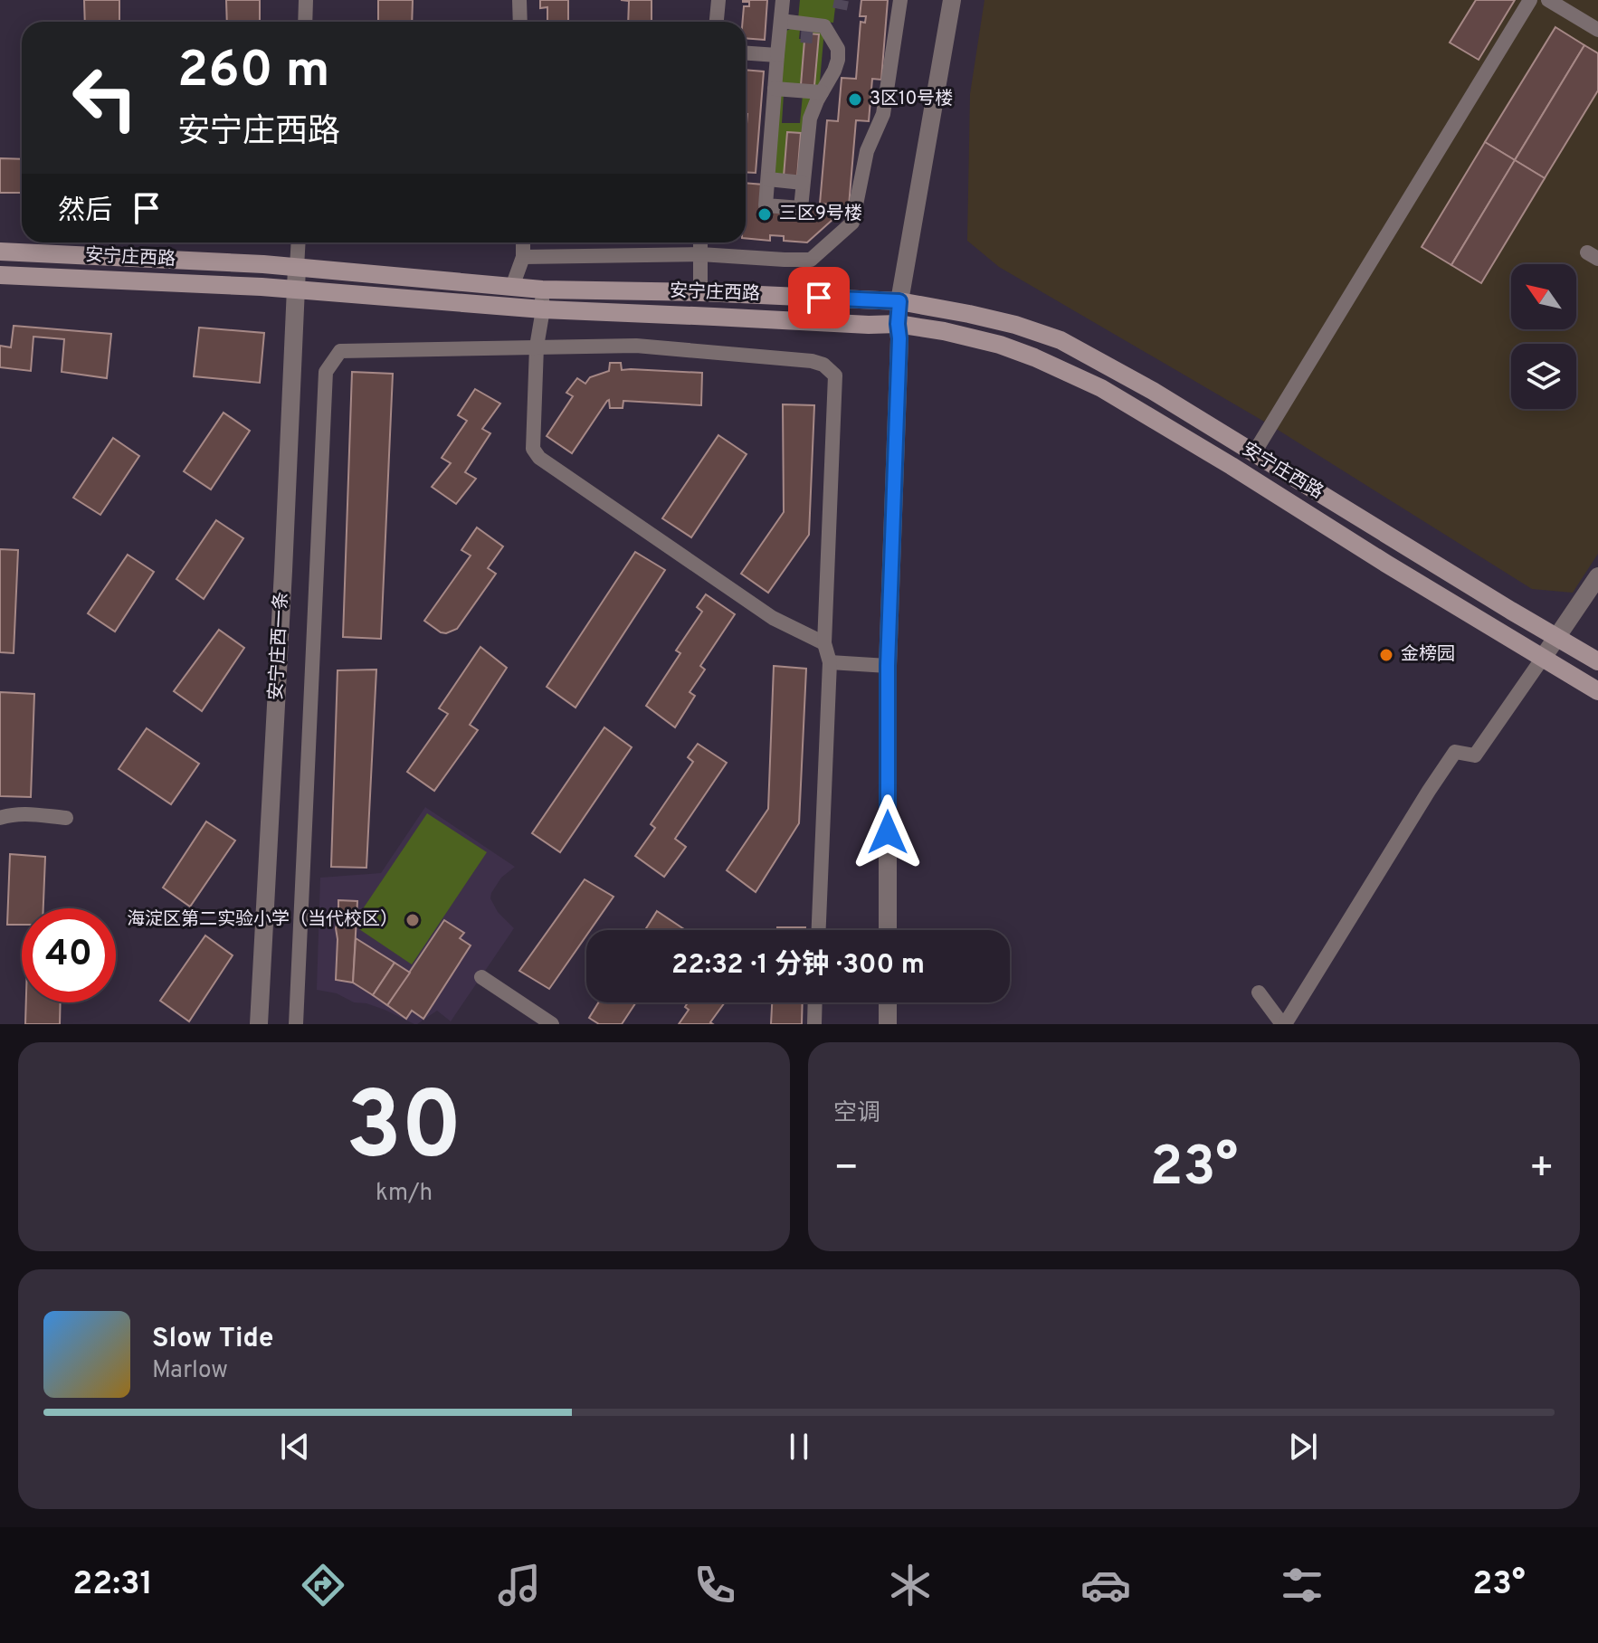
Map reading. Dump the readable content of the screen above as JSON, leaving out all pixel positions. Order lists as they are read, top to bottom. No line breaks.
{"streets":{"main road":["安宁庄西路"],"street":["安宁庄西一条"]},"crossings":[["安宁庄西路","安宁庄西一条"]],"places":["3区10号楼","三区9号楼","金榜园","海淀区第二实验小学（当代校区）"],"north":"top left","page":{"turn":["260 m","安宁庄西路"],"then":"然后","limit":"40","trip":"22:32 · 1 分钟 · 300 m","tile":[["30","km/h"],"空调"],"heat":["−","23°","+"],"song":["Slow Tide","Marlow"],"tabs":["22:31","23°"]}}
